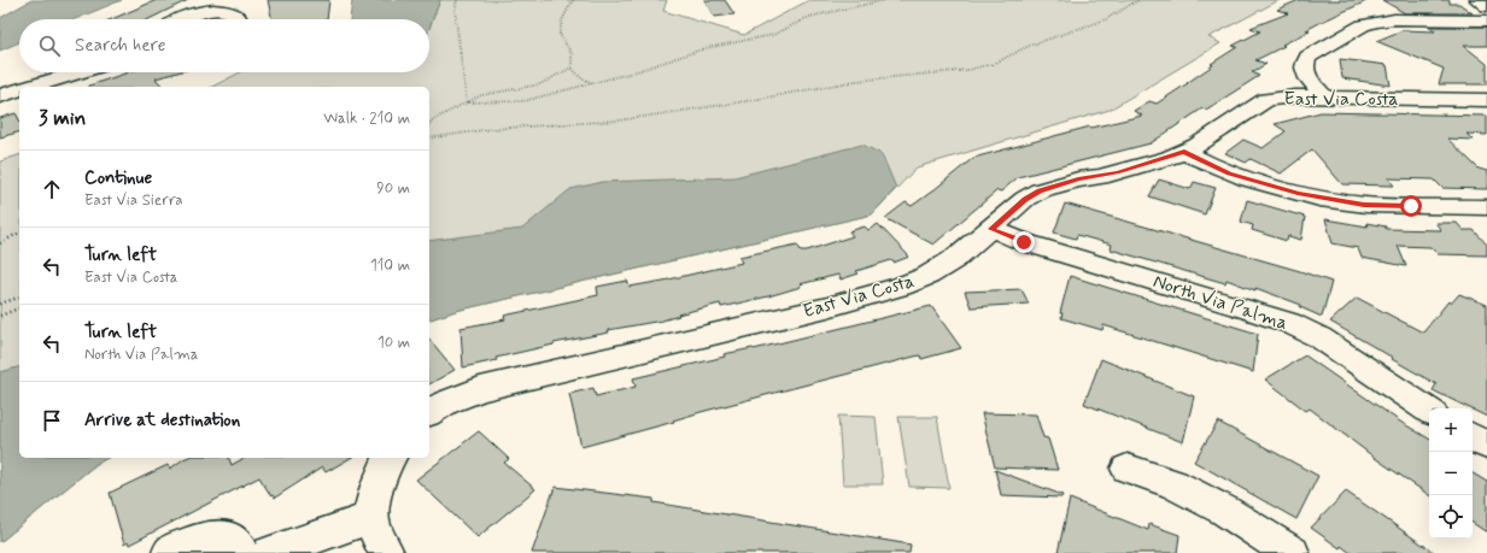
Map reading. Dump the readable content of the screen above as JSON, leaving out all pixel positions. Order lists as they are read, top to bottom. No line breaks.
{"streets":{"street":["East Via Costa","North Via Palma"]},"crossings":[["East Via Costa","North Via Palma"]],"page":{"search":"Search here","heading":["3 min","Walk · 210 m"],"list":[["Continue","East Via Sierra","90 m"],["Turn left","East Via Costa","110 m"],["Turn left","North Via Palma","10 m"],"Arrive at destination"],"map_buttons":["+","−"]}}
